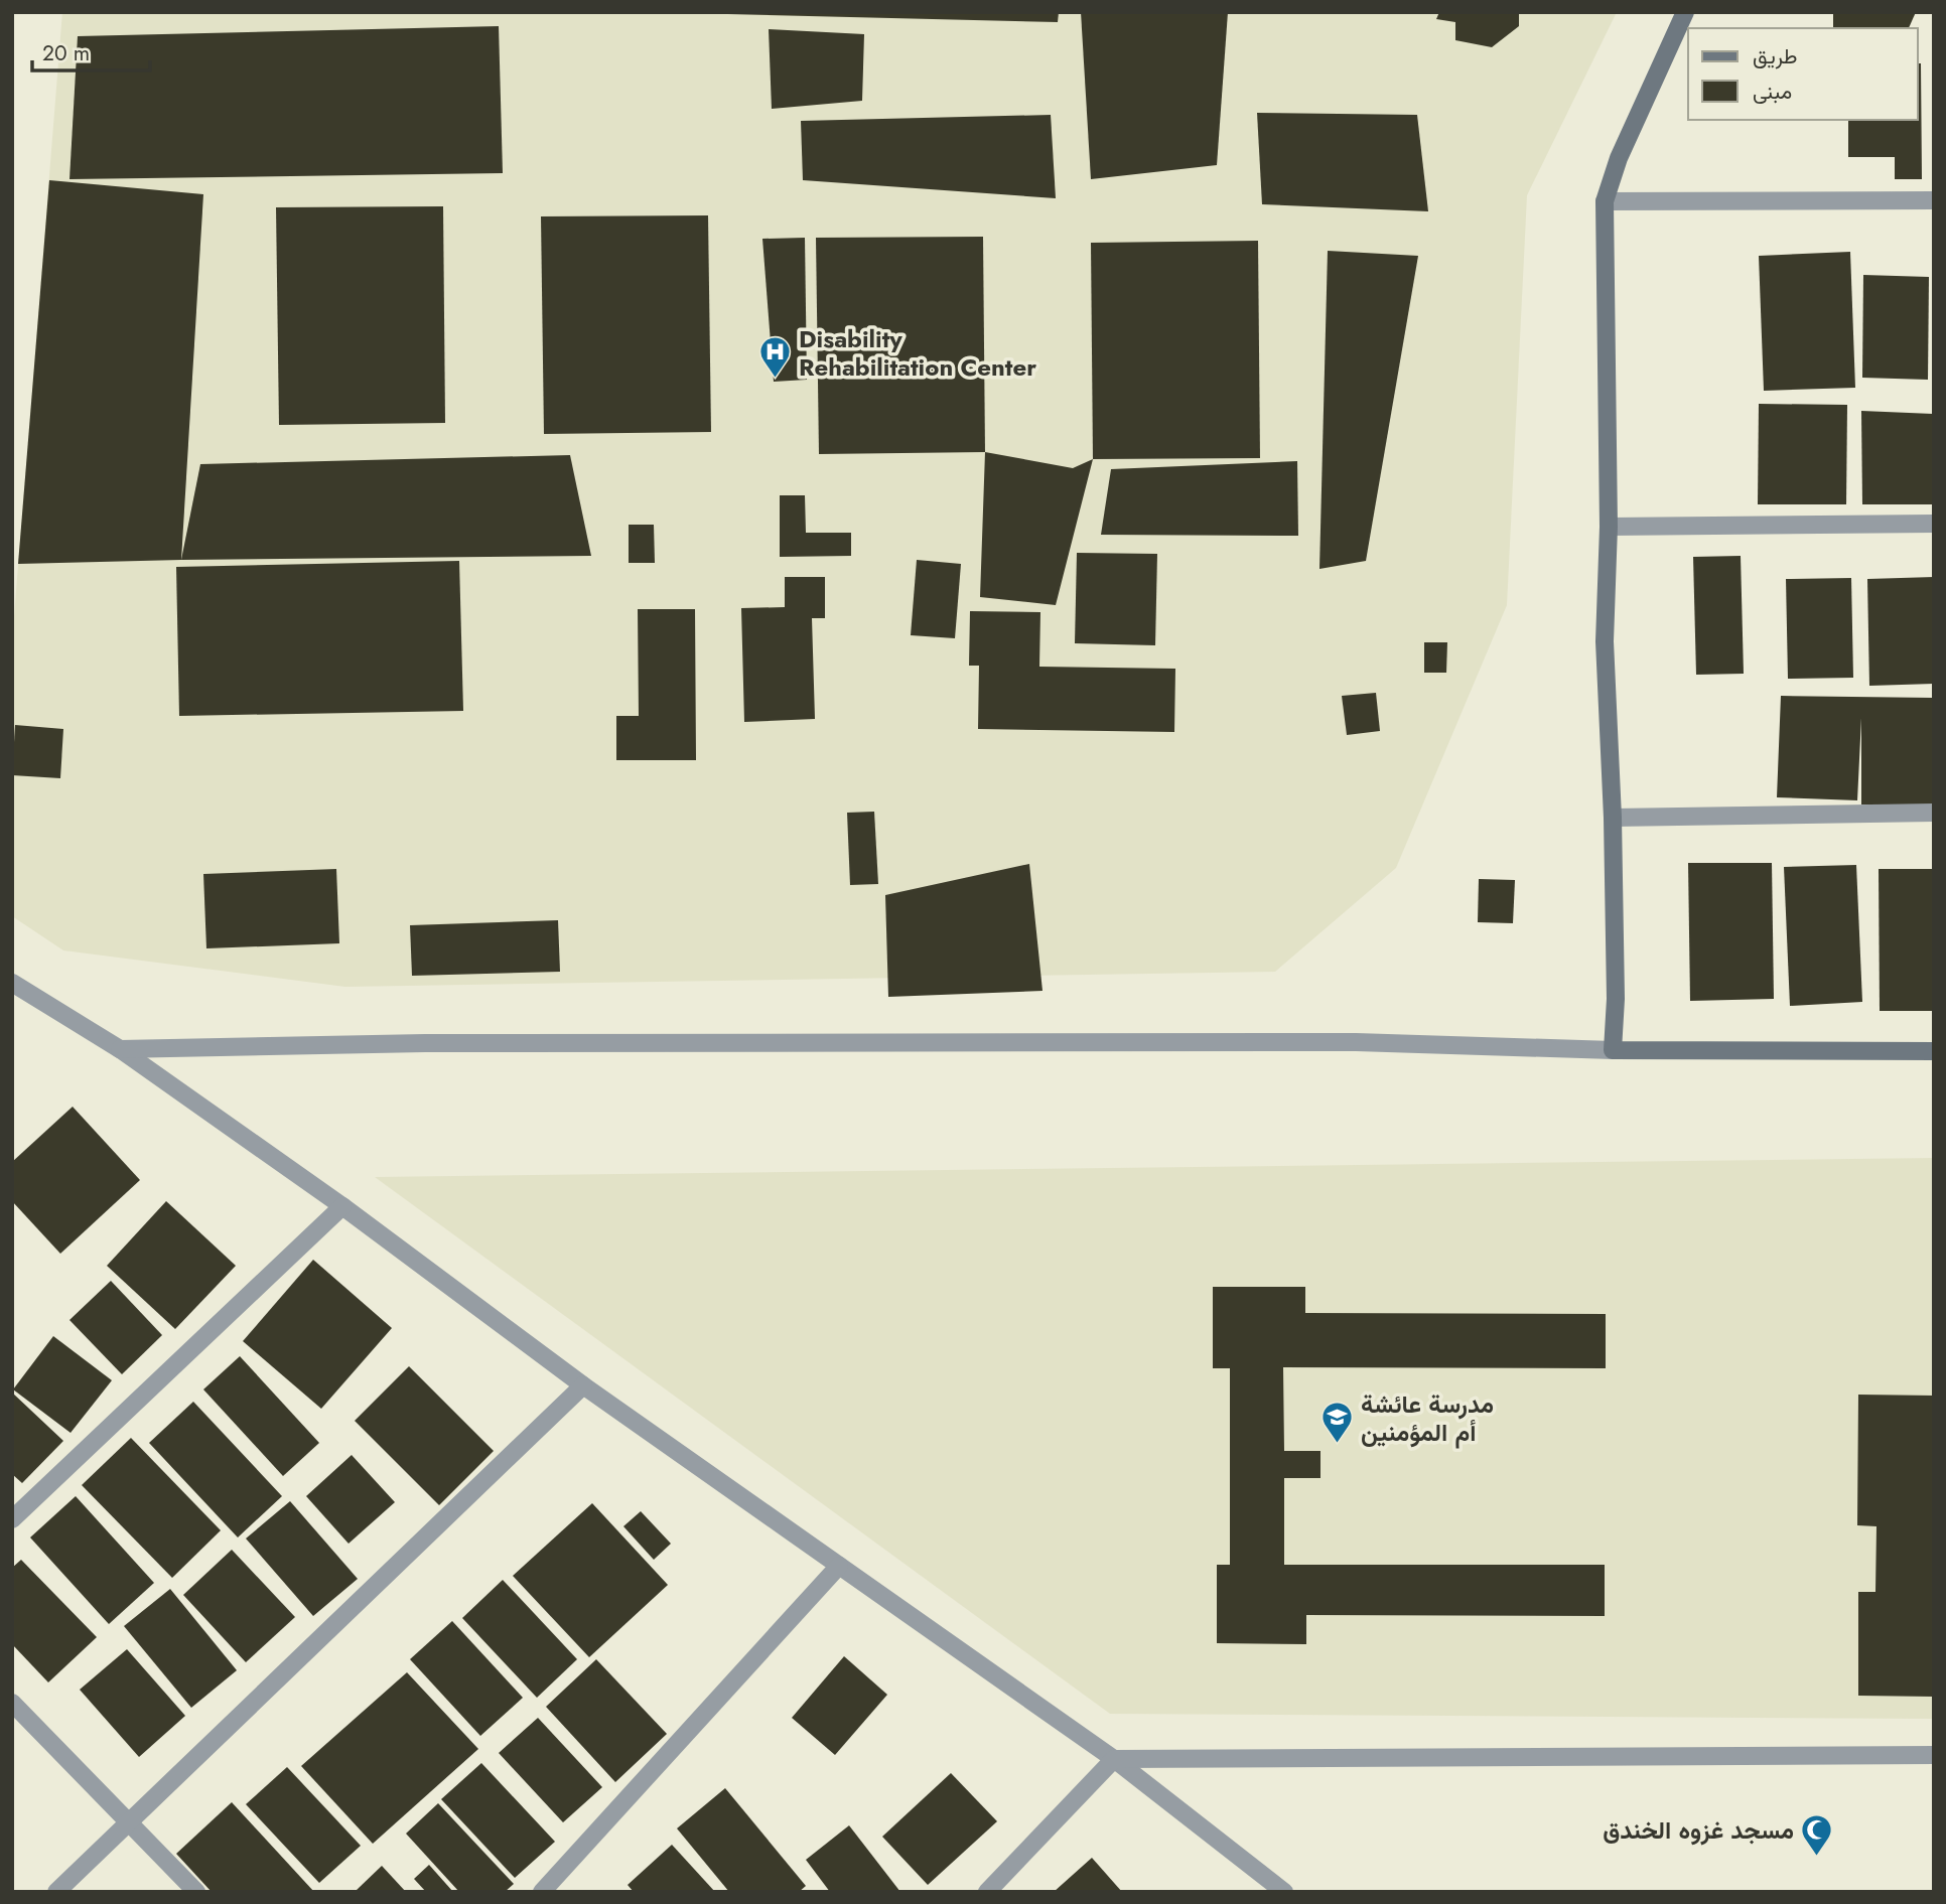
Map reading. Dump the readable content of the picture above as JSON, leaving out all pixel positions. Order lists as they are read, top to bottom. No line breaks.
{"places":{"hospital":["Disability Rehabilitation Center"],"school or university":["مدرسة عائشة أم المؤمنين"],"mosque":["مسجد غزوه الخندق"]},"legend":["طريق","مبنى"],"scale_bar":"20 m"}
